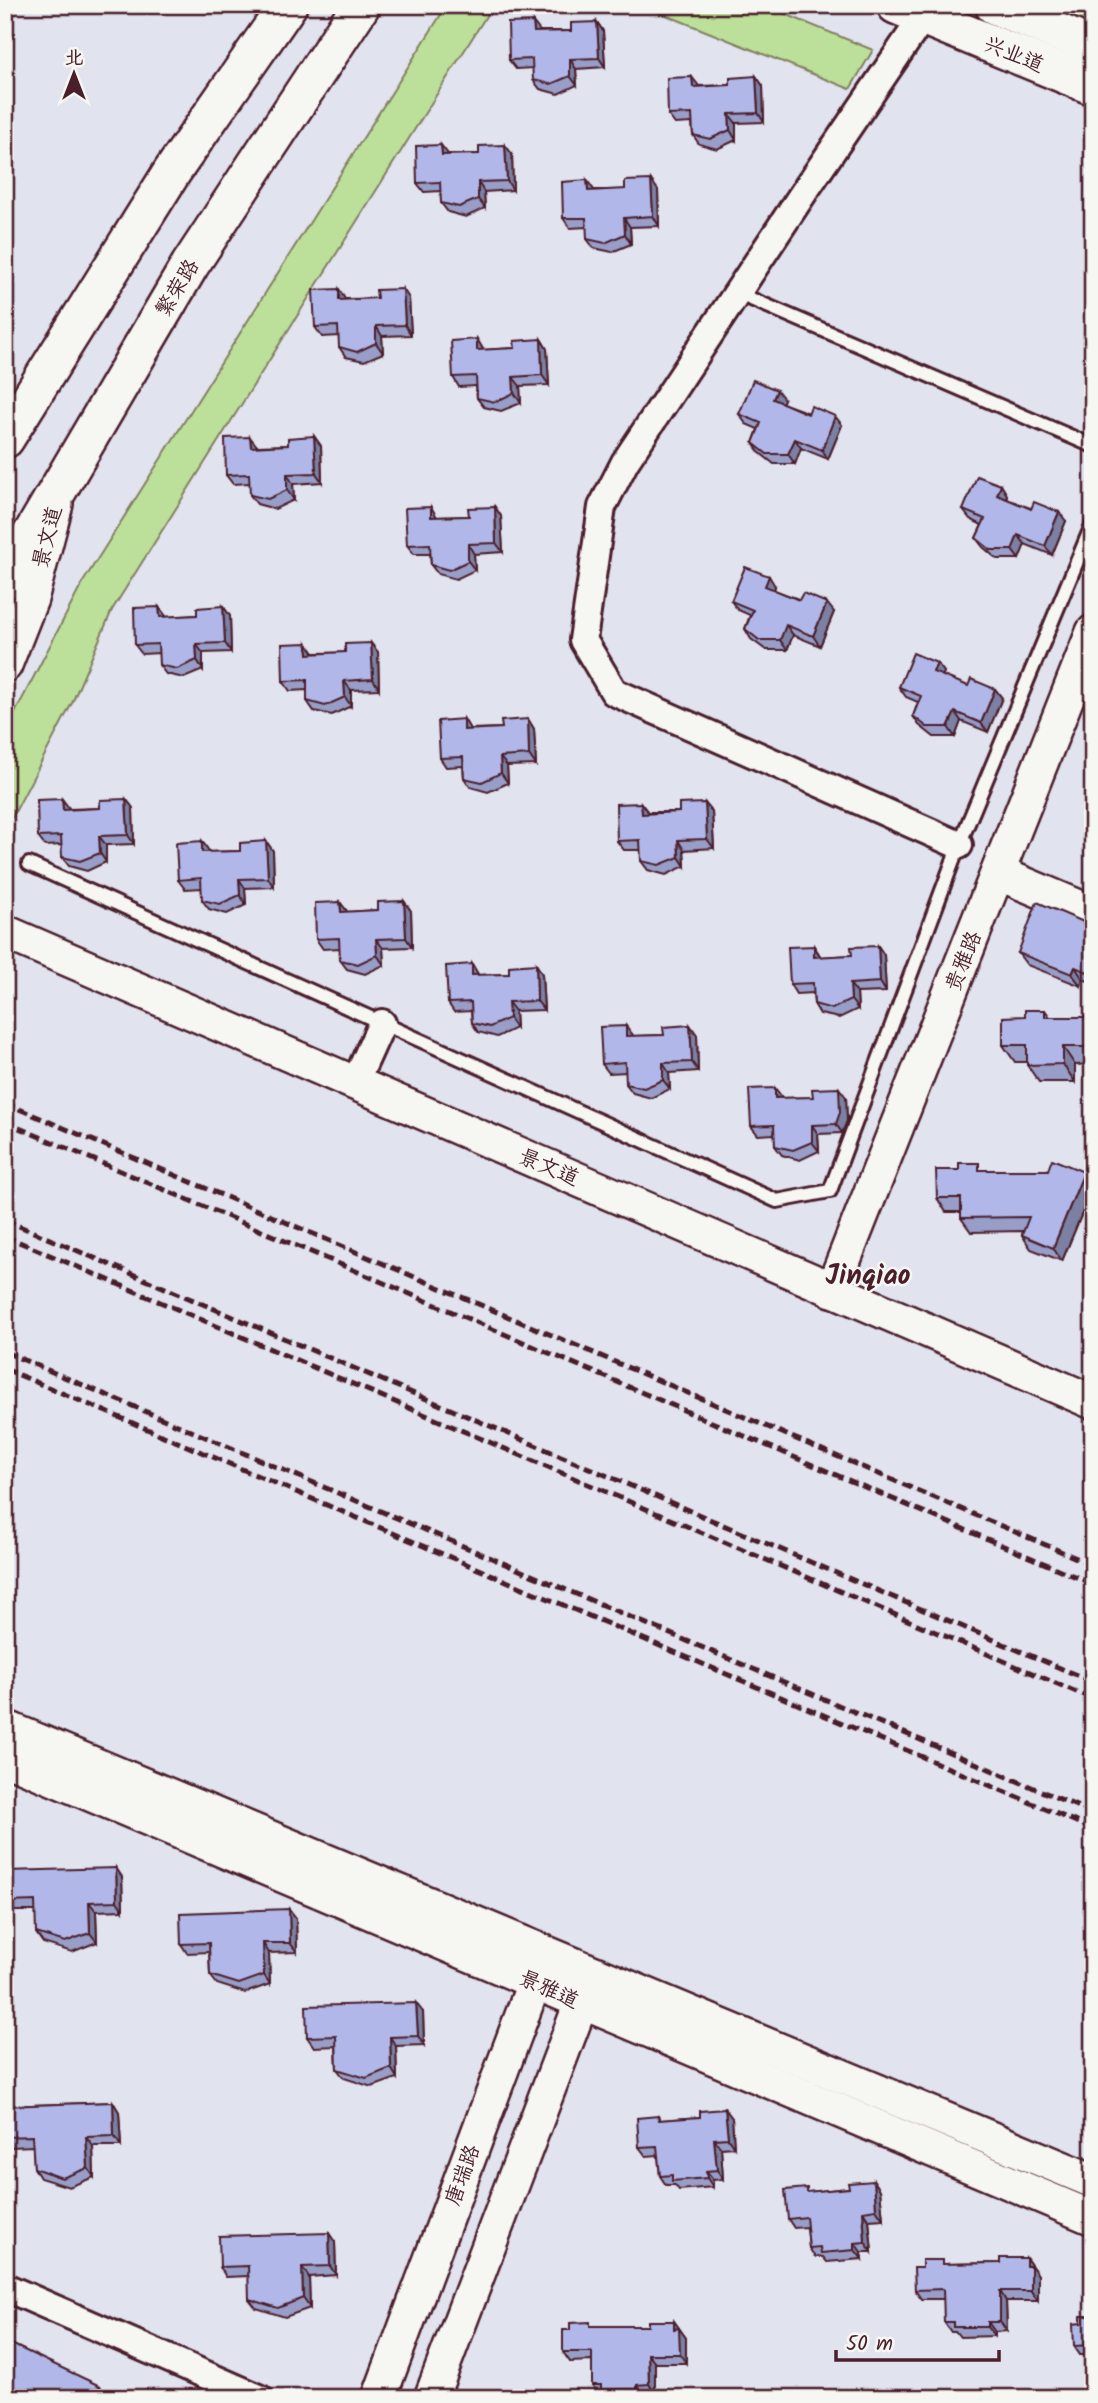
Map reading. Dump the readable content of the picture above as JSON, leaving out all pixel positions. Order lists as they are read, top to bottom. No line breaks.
{"streets":{"main road":["兴业道","繁荣路"],"street":["景文道","贵雅路","景雅道","唐瑞路"]},"crossings":[["繁荣路","景文道"],["景文道","贵雅路"],["景雅道","唐瑞路"]],"districts":["Jinqiao"],"scale_bar":"50 m","north":"top"}
